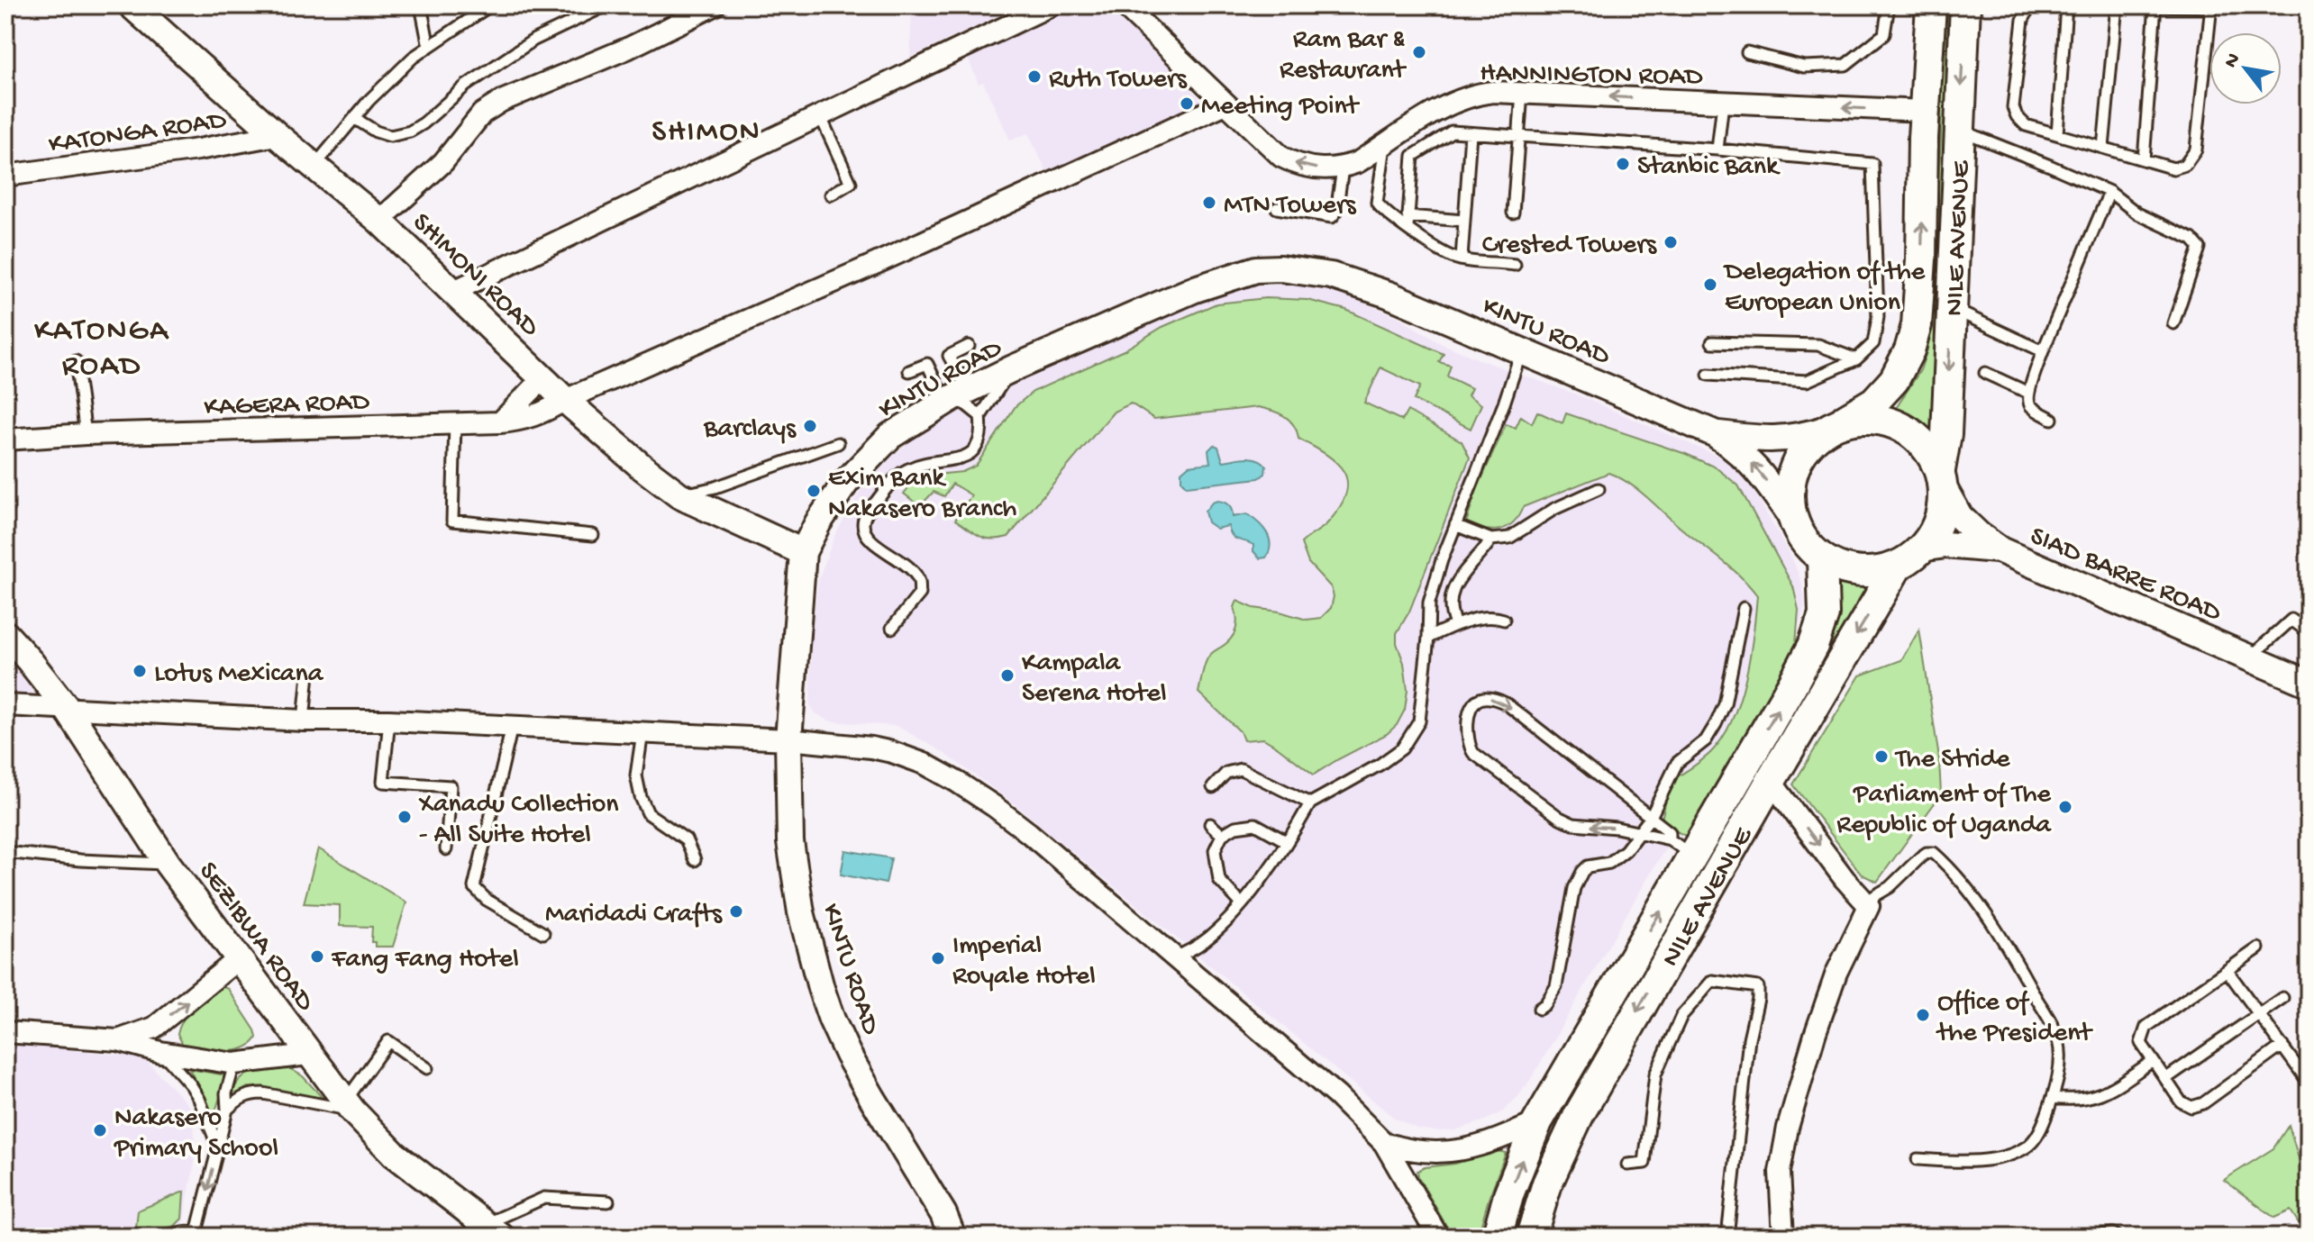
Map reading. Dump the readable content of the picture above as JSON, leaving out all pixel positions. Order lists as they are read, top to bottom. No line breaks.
{"streets":{"main road":["NILE AVENUE"],"street":["HANNINGTON ROAD","KATONGA ROAD","SHIMONI ROAD","KINTU ROAD","KAGERA ROAD","SIAD BARRE ROAD","SEZIBWA ROAD"]},"crossings":[["HANNINGTON ROAD","NILE AVENUE"],["HANNINGTON ROAD","KAGERA ROAD"],["KATONGA ROAD","SHIMONI ROAD"],["NILE AVENUE","KINTU ROAD"],["NILE AVENUE","SIAD BARRE ROAD"],["SHIMONI ROAD","KINTU ROAD"],["SHIMONI ROAD","KAGERA ROAD"],["KINTU ROAD","SIAD BARRE ROAD"]],"one_way":["HANNINGTON ROAD"],"districts":["SHIMON","KATONGA ROAD"],"places":["Ram Bar & Restaurant","Ruth Towers","Meeting Point","Stanbic Bank","MTN Towers","Crested Towers","Delegation of the European Union","Barclays","Exim Bank Nakasero Branch","Lotus Mexicana","Kampala Serena Hotel","The Stride","Parliament of The Republic of Uganda","Xanadu Collection - All Suite Hotel","Maridadi Crafts","Fang Fang Hotel","Imperial Royale Hotel","Office of the President","Nakasero Primary School"],"north":"top left"}
